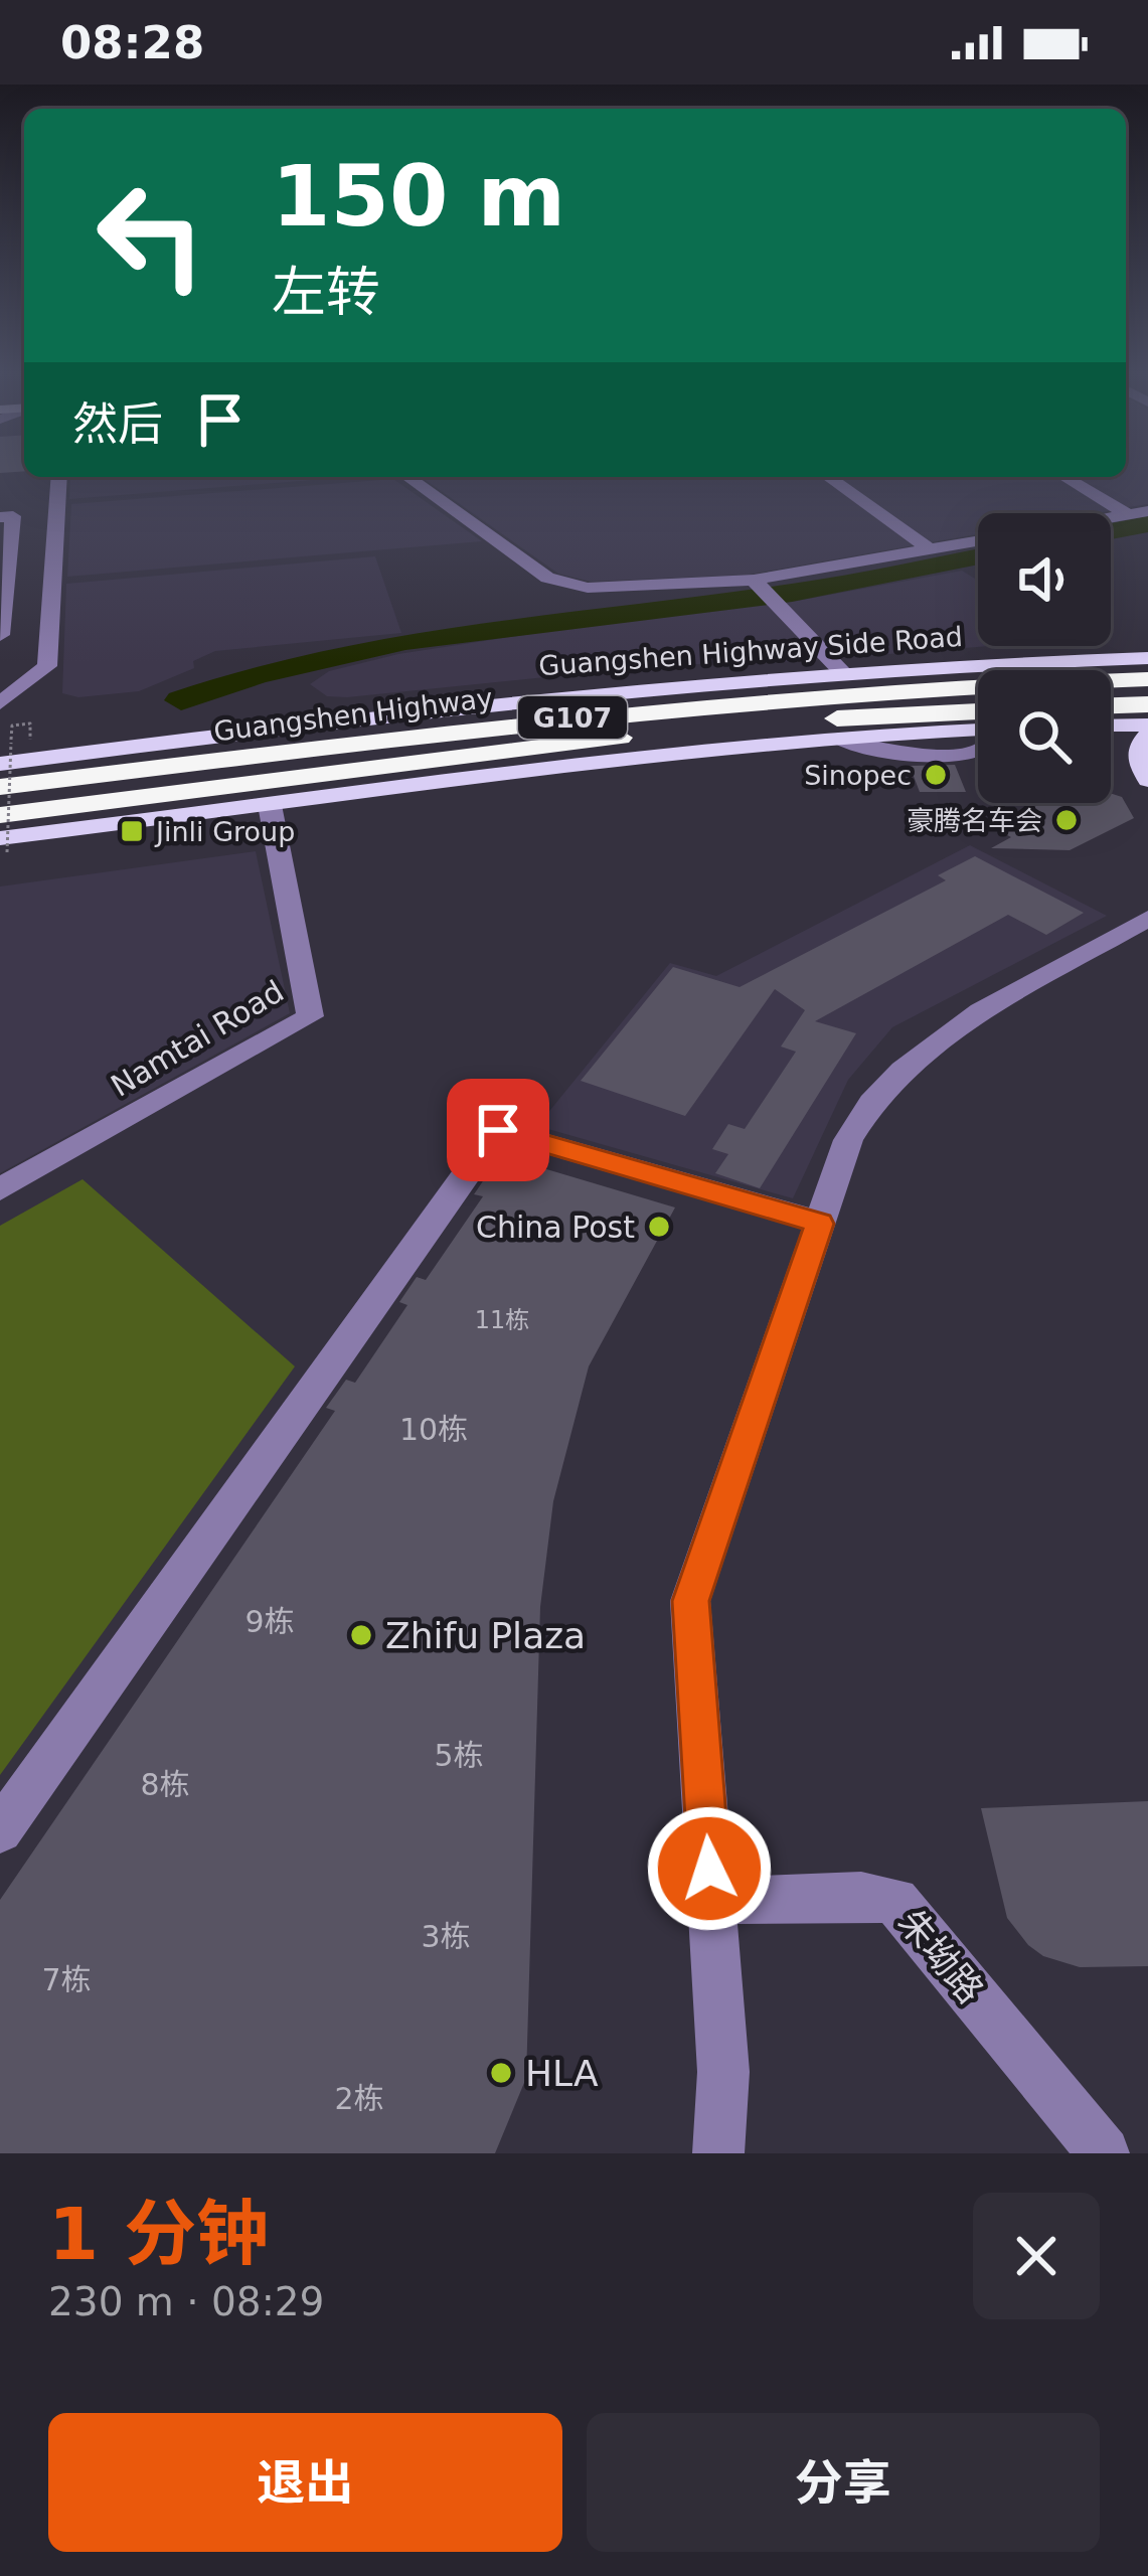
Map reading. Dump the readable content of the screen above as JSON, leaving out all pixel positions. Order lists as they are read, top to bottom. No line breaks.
{"streets":{"highway":["Guangshen Highway","G107"],"main road":["Guangshen Highway Side Road"],"street":["Namtai Road","朱坳路"]},"places":{"other":["Sinopec","豪腾名车会","China Post","Zhifu Plaza","HLA"],"transit":["Jinli Group"]},"house_numbers":["11栋","10栋","9栋","5栋","8栋","3栋","7栋","2栋"],"page":{"status":"08:28","turn":["150 m","左转"],"then":"然后","heading":["1 分钟","230 m · 08:29"],"buttons":["退出","分享"]}}
